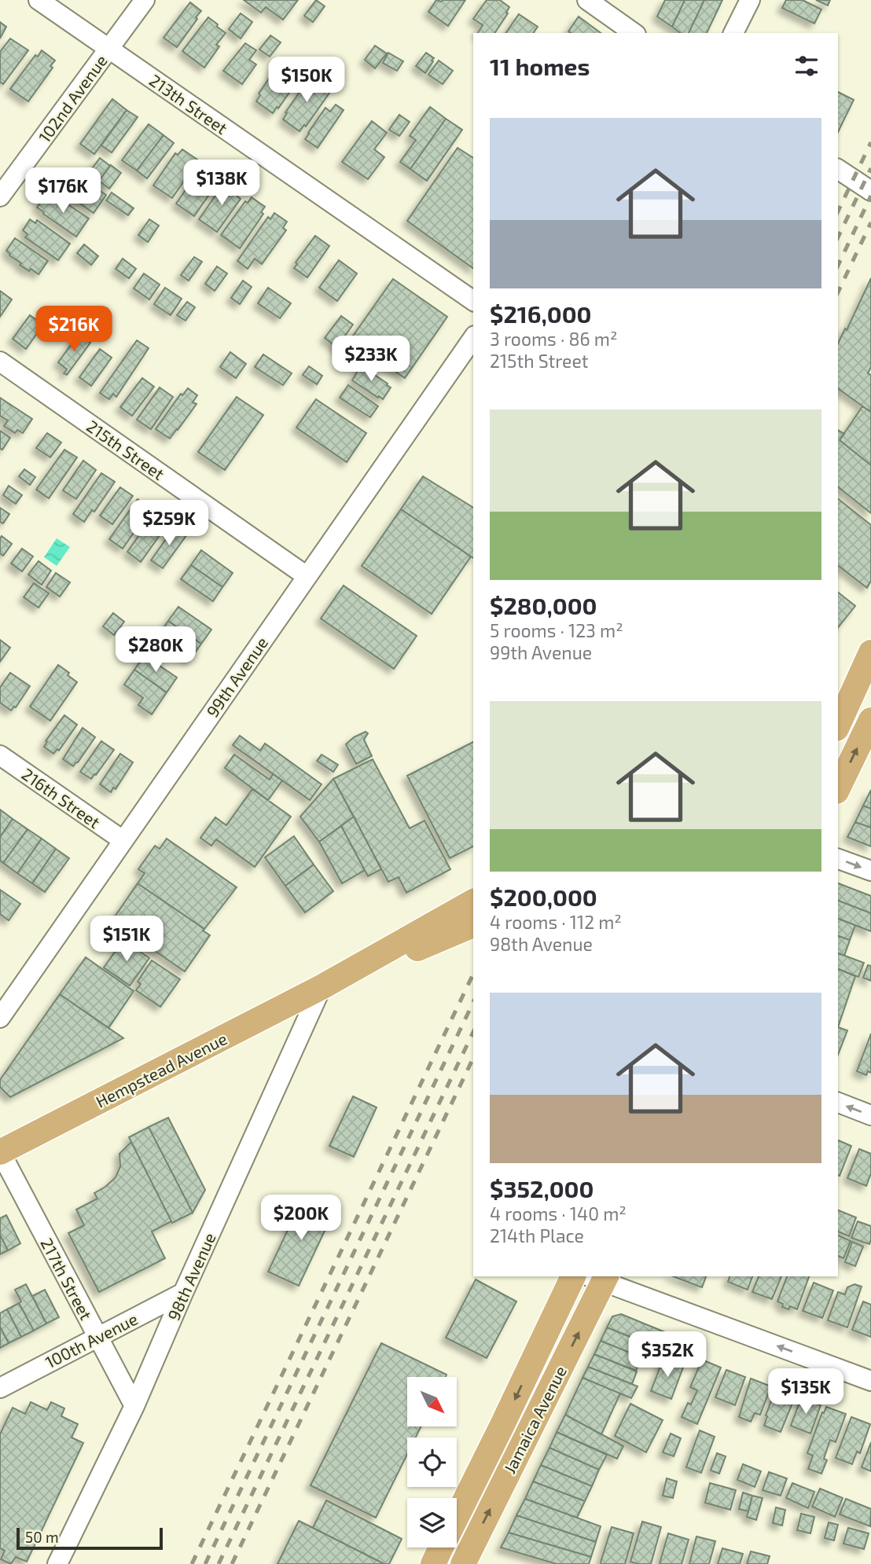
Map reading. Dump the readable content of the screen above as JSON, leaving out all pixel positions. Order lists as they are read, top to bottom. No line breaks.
{"streets":{"main road":["Hempstead Avenue","Jamaica Avenue"],"street":["102nd Avenue","213th Street","215th Street","99th Avenue","216th Street","98th Avenue","217th Street","100th Avenue"]},"crossings":[["102nd Avenue","213th Street"],["215th Street","99th Avenue"],["99th Avenue","216th Street"],["Hempstead Avenue","98th Avenue"],["Hempstead Avenue","217th Street"],["98th Avenue","217th Street"],["98th Avenue","100th Avenue"],["217th Street","100th Avenue"]],"scale_bar":"50 m","north":"bottom right","page":{"heading":"11 homes","price":["$150K","$138K","$176K","$216K","$233K","$259K","$280K","$151K","$200K","$352K","$135K"],"list":[{"name":"$216,000","note":"3 rooms · 86 m² · 215th Street"},{"name":"$280,000","note":"5 rooms · 123 m² · 99th Avenue"},{"name":"$200,000","note":"4 rooms · 112 m² · 98th Avenue"},{"name":"$352,000","note":"4 rooms · 140 m² · 214th Place"}],"scale":"50 m"}}
